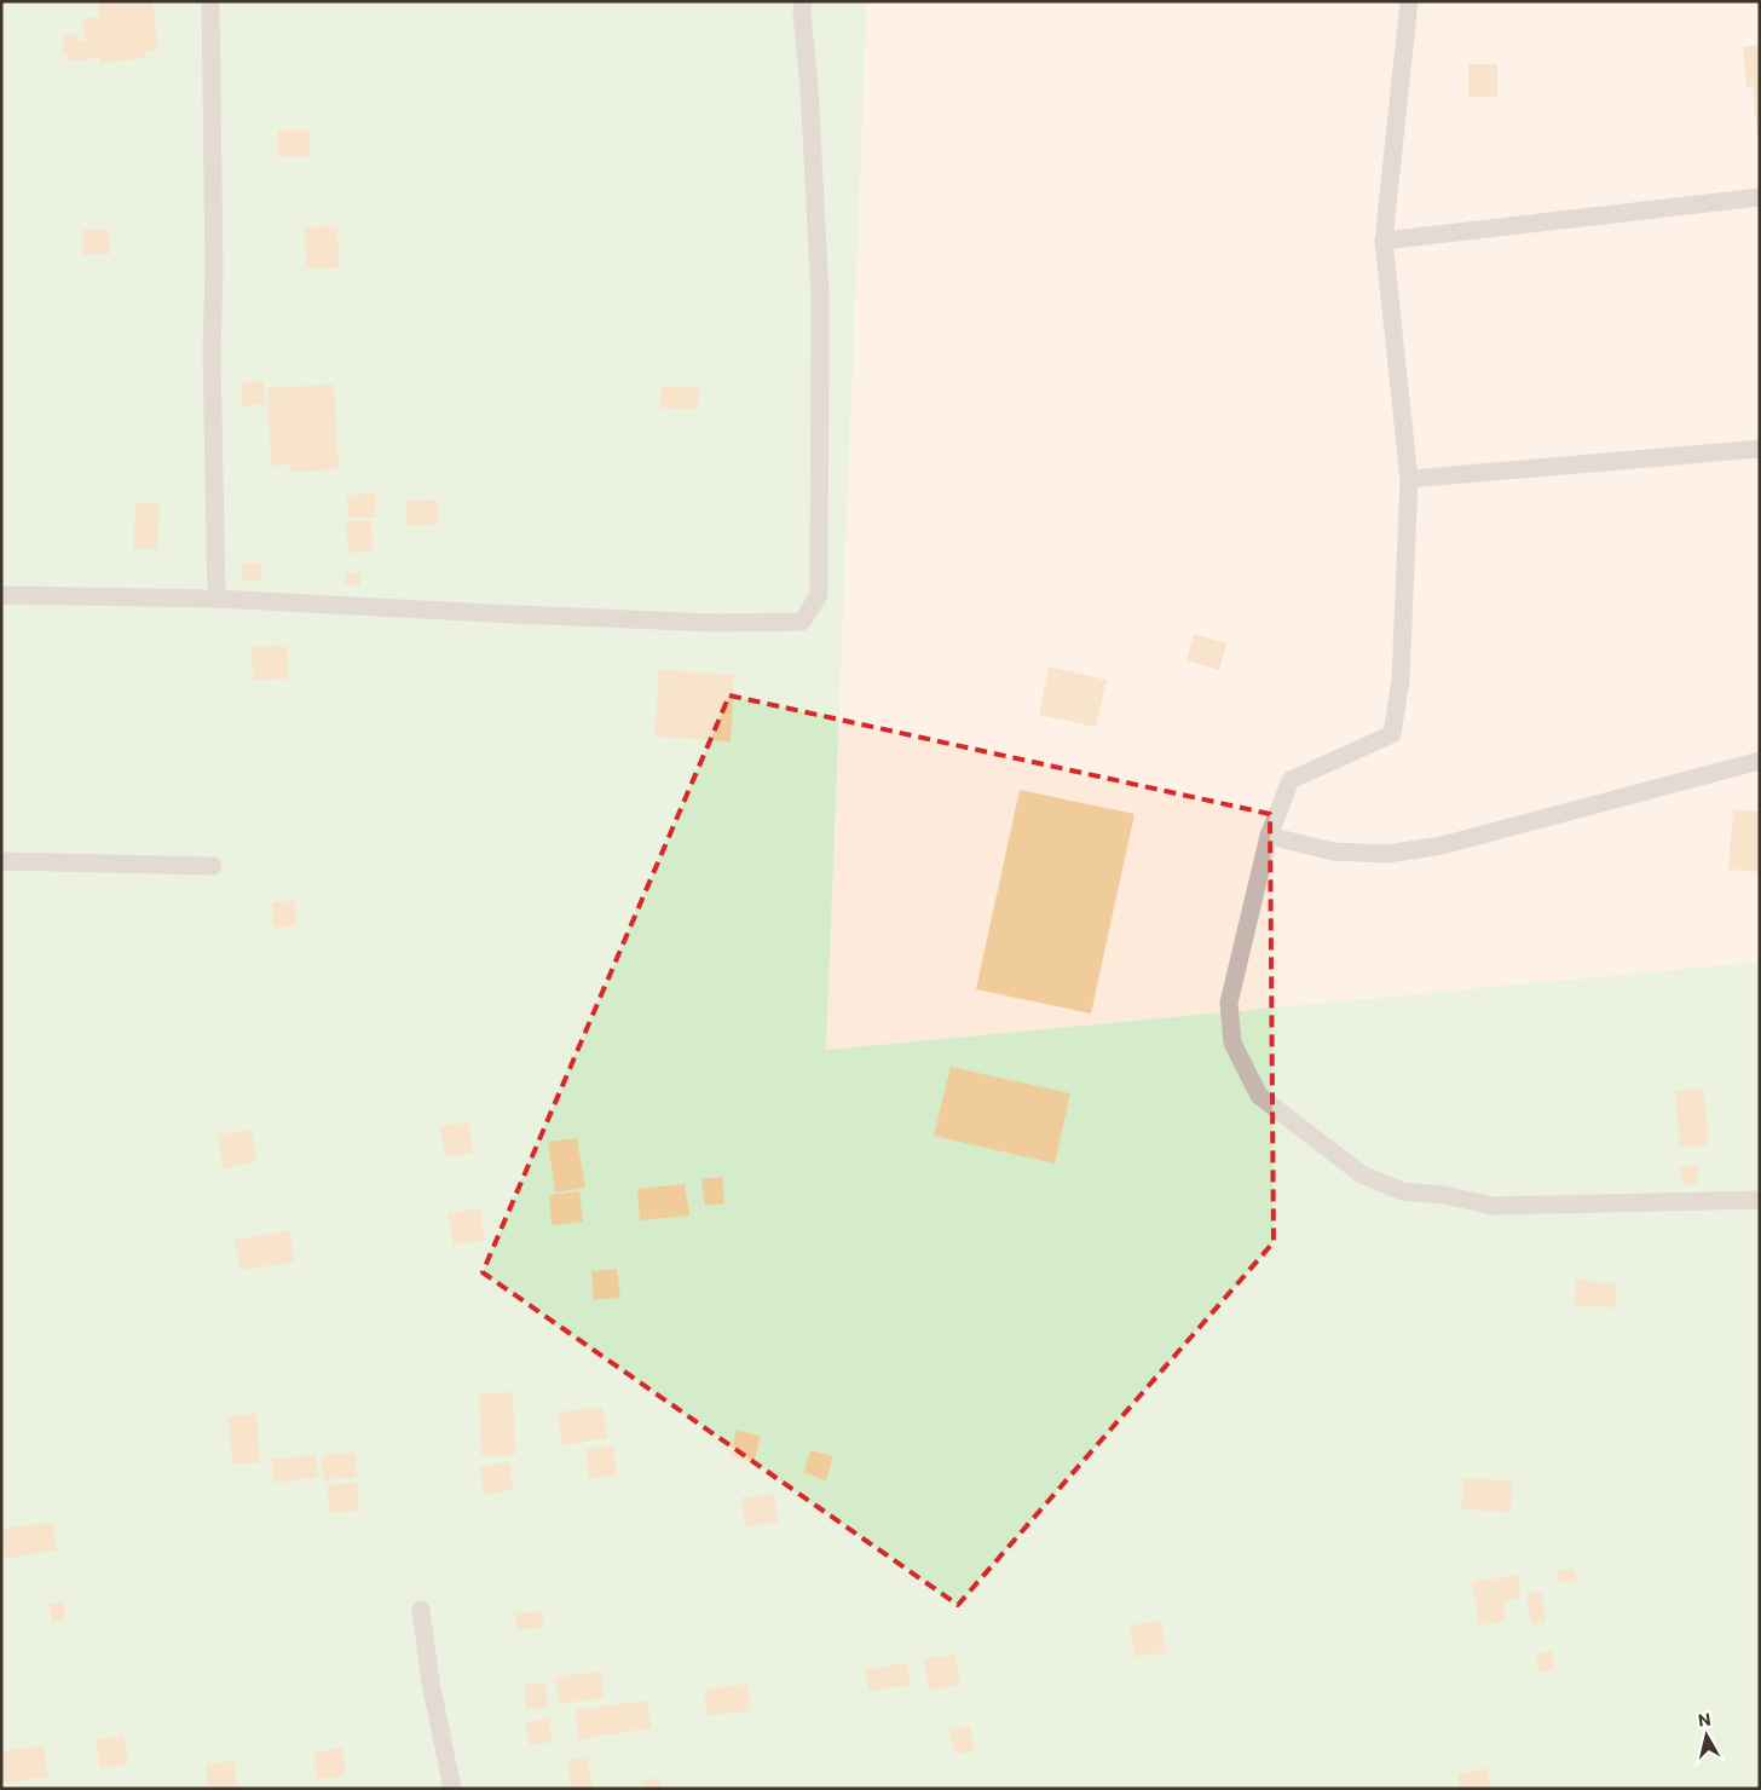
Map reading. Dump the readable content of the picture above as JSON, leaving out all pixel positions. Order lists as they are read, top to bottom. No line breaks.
{"north":"top"}
